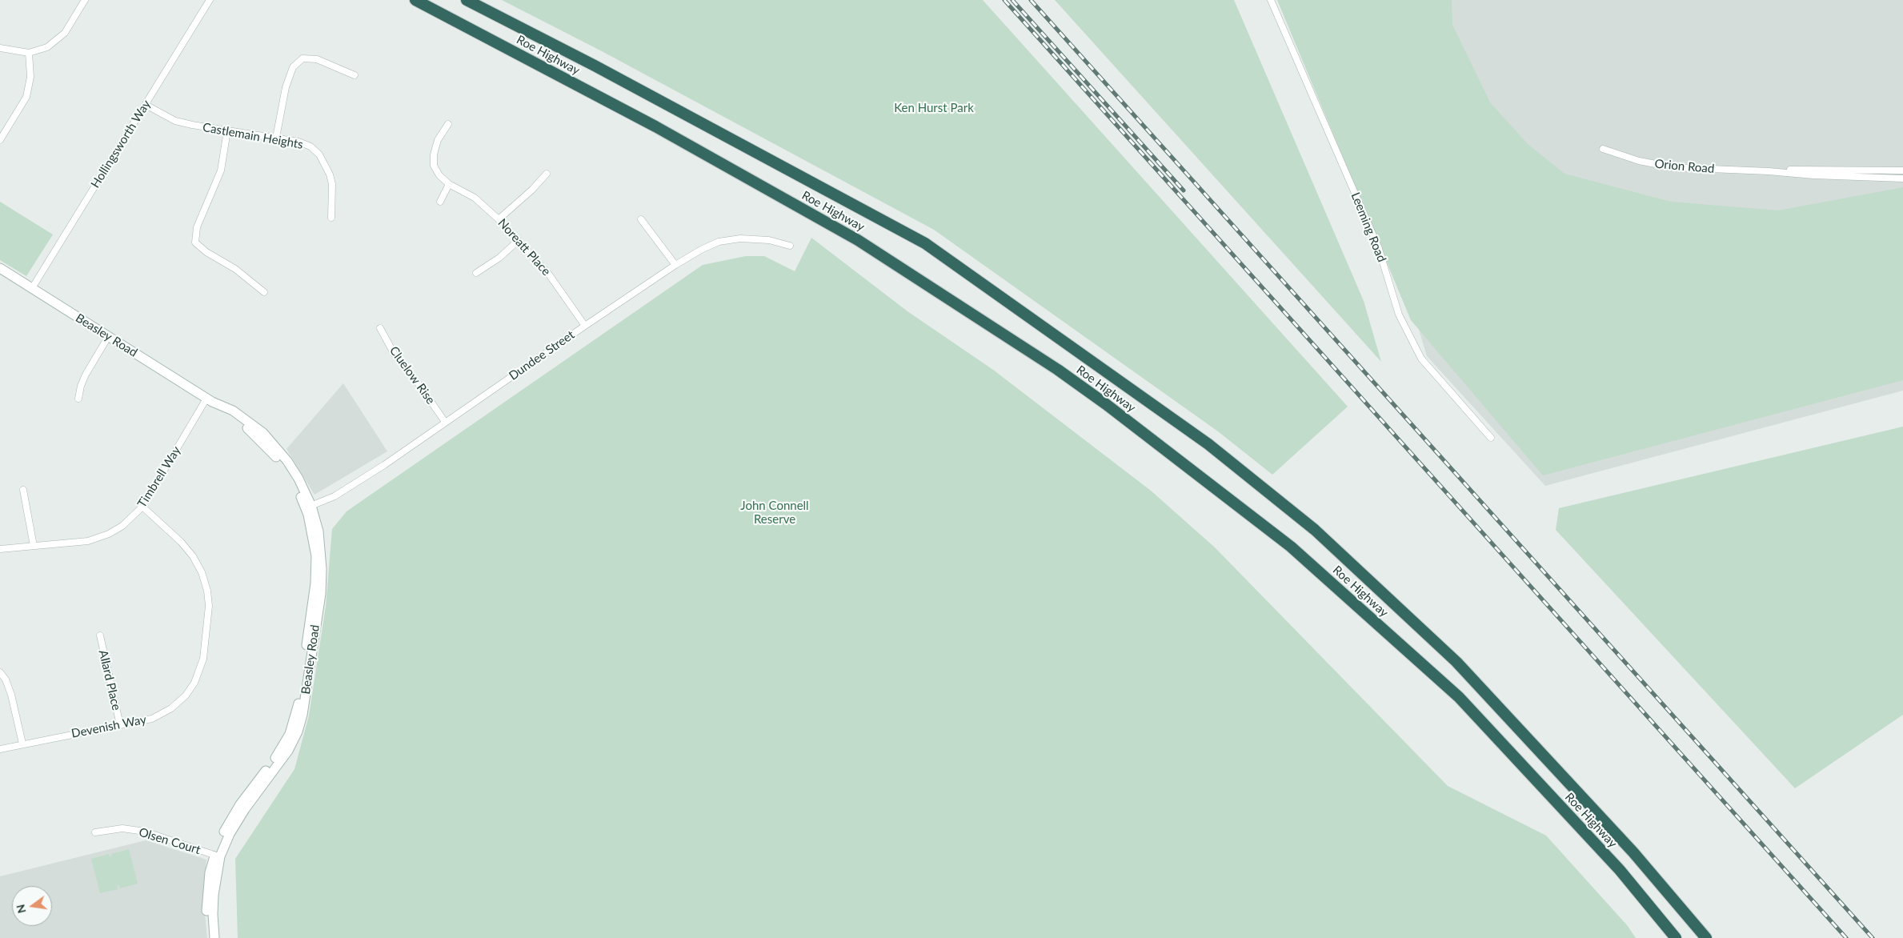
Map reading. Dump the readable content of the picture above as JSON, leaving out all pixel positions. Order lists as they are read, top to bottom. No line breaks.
{"streets":{"highway":["Roe Highway"],"main road":["Beasley Road"],"street":["Castlemain Heights","Hollingsworth Way","Orion Road","Leeming Road","Noreatt Place","Dundee Street","Cluelow Rise","Timbrell Way","Allard Place","Devenish Way","Olsen Court"]},"crossings":[["Castlemain Heights","Hollingsworth Way"],["Hollingsworth Way","Beasley Road"],["Noreatt Place","Dundee Street"],["Beasley Road","Dundee Street"],["Beasley Road","Timbrell Way"],["Beasley Road","Olsen Court"],["Dundee Street","Cluelow Rise"],["Timbrell Way","Devenish Way"],["Allard Place","Devenish Way"]],"parks":["Ken Hurst Park","John Connell Reserve"],"north":"left"}
